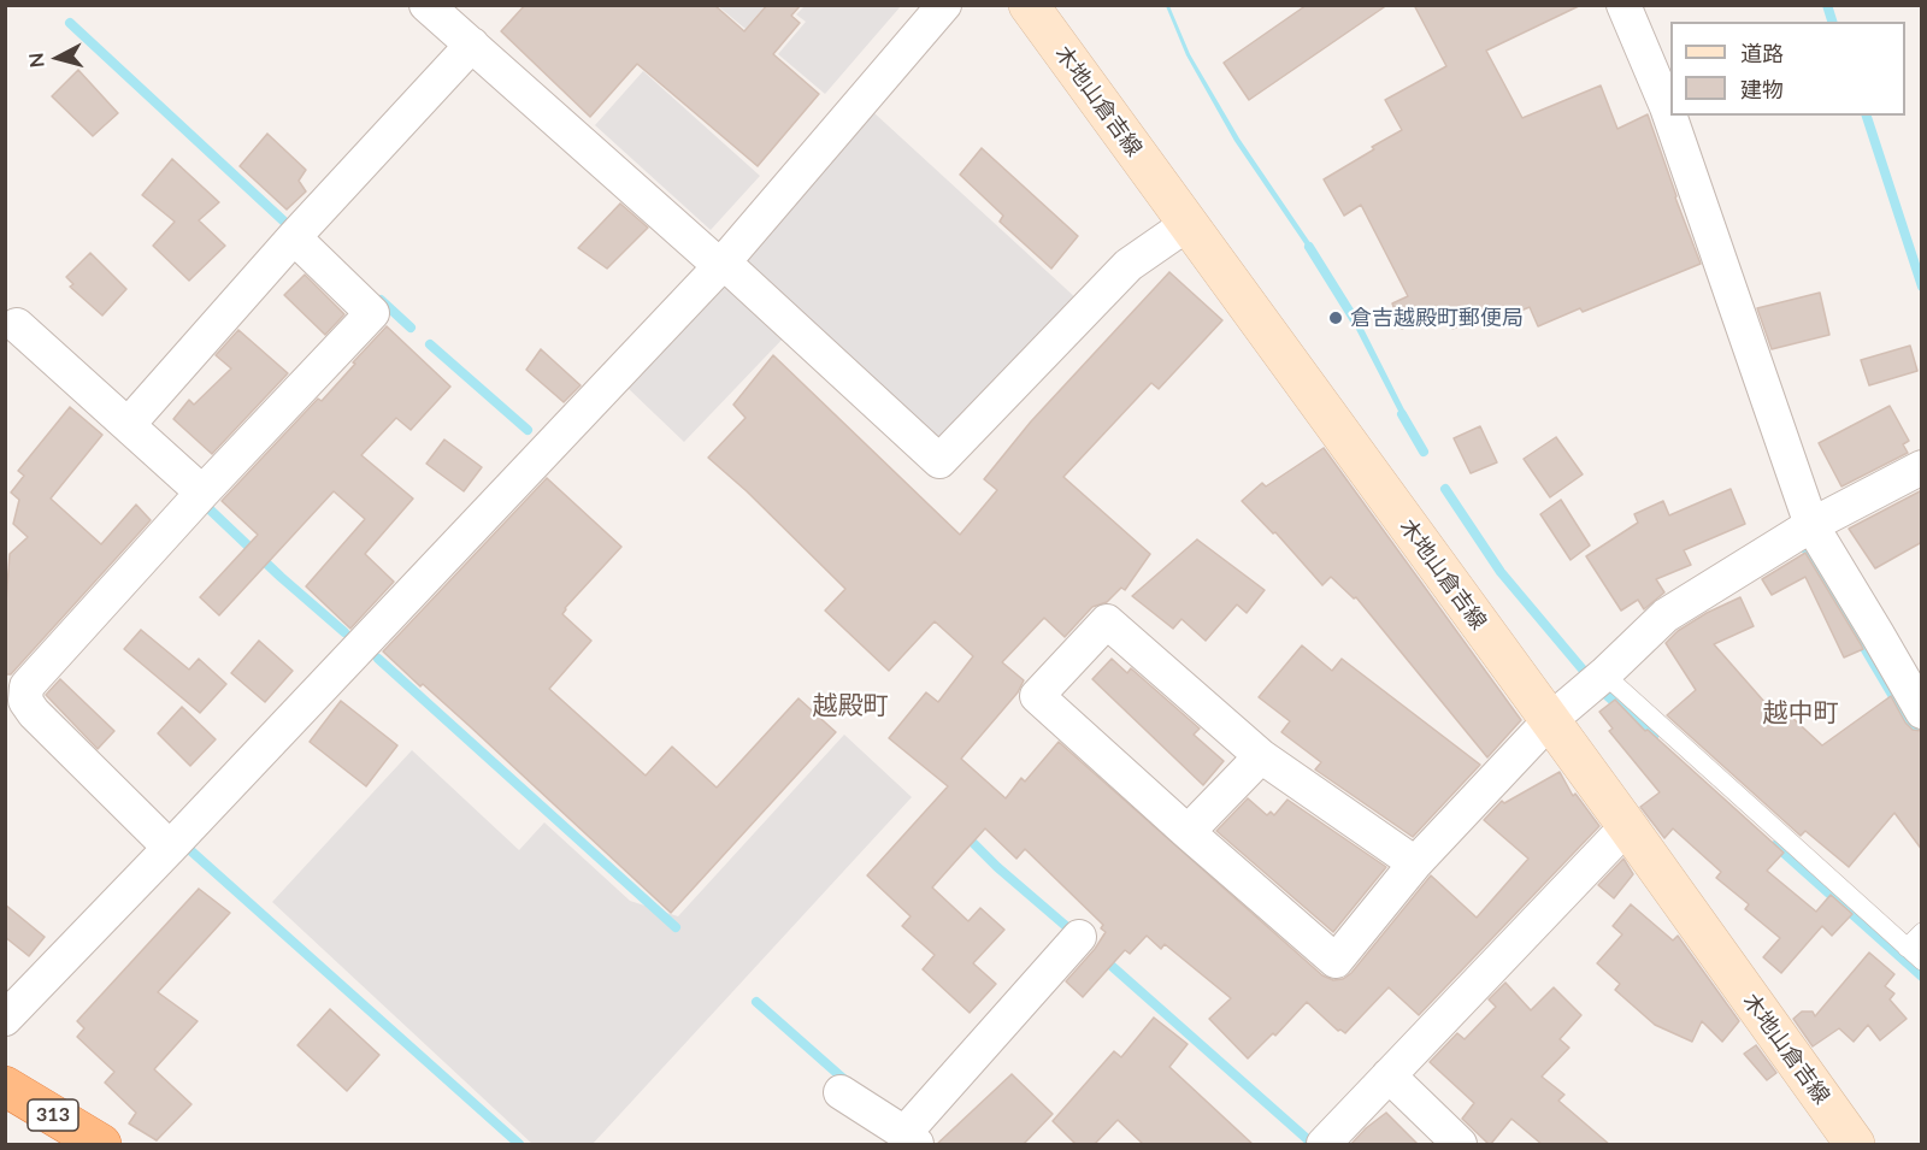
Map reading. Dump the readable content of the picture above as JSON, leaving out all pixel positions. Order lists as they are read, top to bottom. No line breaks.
{"streets":{"highway":["313"],"main road":["木地山倉吉線"]},"districts":["越殿町","越中町"],"places":["倉吉越殿町郵便局"],"legend":["道路","建物"],"north":"left"}
